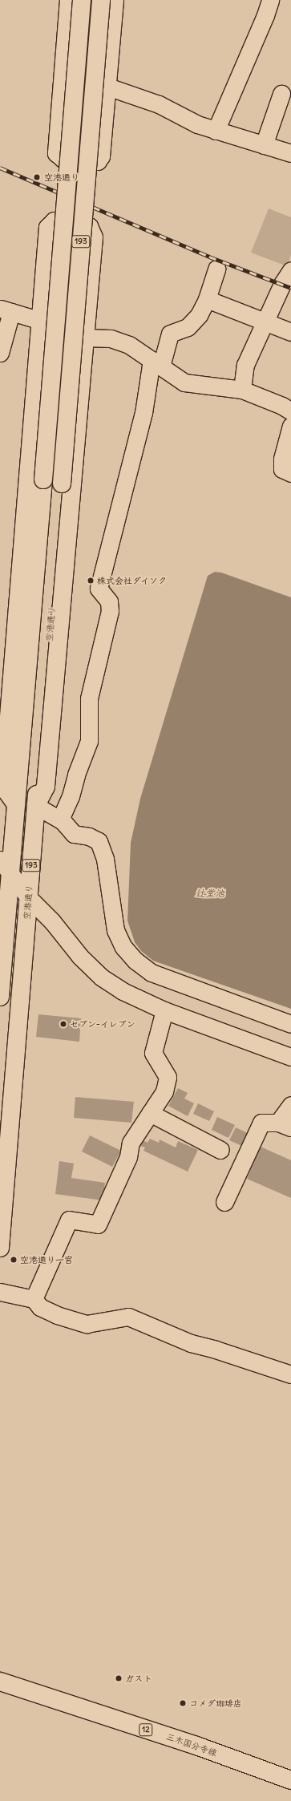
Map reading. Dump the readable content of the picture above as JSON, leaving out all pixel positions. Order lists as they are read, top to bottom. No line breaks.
{"streets":{"main road":["193","空港通り","12","三木国分寺線"]},"water":["辻堂池"],"places":["空港通り","株式会社ダイソク","セブン-イレブン","空港通り一宮","ガスト","コメダ珈琲店"]}
